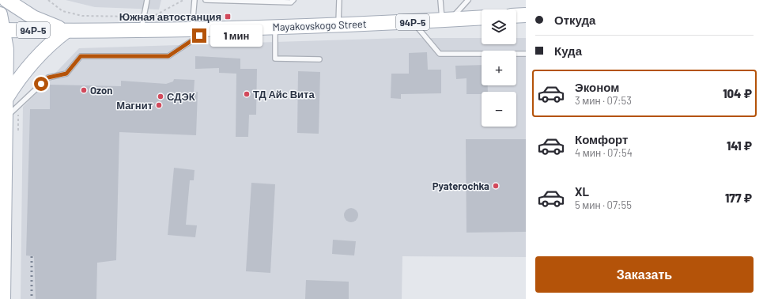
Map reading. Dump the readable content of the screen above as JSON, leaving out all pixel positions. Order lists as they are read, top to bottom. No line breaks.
{"streets":{"main road":["94Р-5","Mayakovskogo Street"]},"places":{"transit":["Южная автостанция"],"other":["Ozon","ТД Айс Вита","СДЭК","Магнит","Pyaterochka"]},"page":{"banner":["Откуда","Куда"],"map_buttons":["+","−"],"bubble":"1 мин","list":[{"name":"Эконом","note":"3 мин · 07:53","value":"104 ₽"},{"name":"Комфорт","note":"4 мин · 07:54","value":"141 ₽"},{"name":"XL","note":"5 мин · 07:55","value":"177 ₽"}],"buttons":"Заказать"}}
